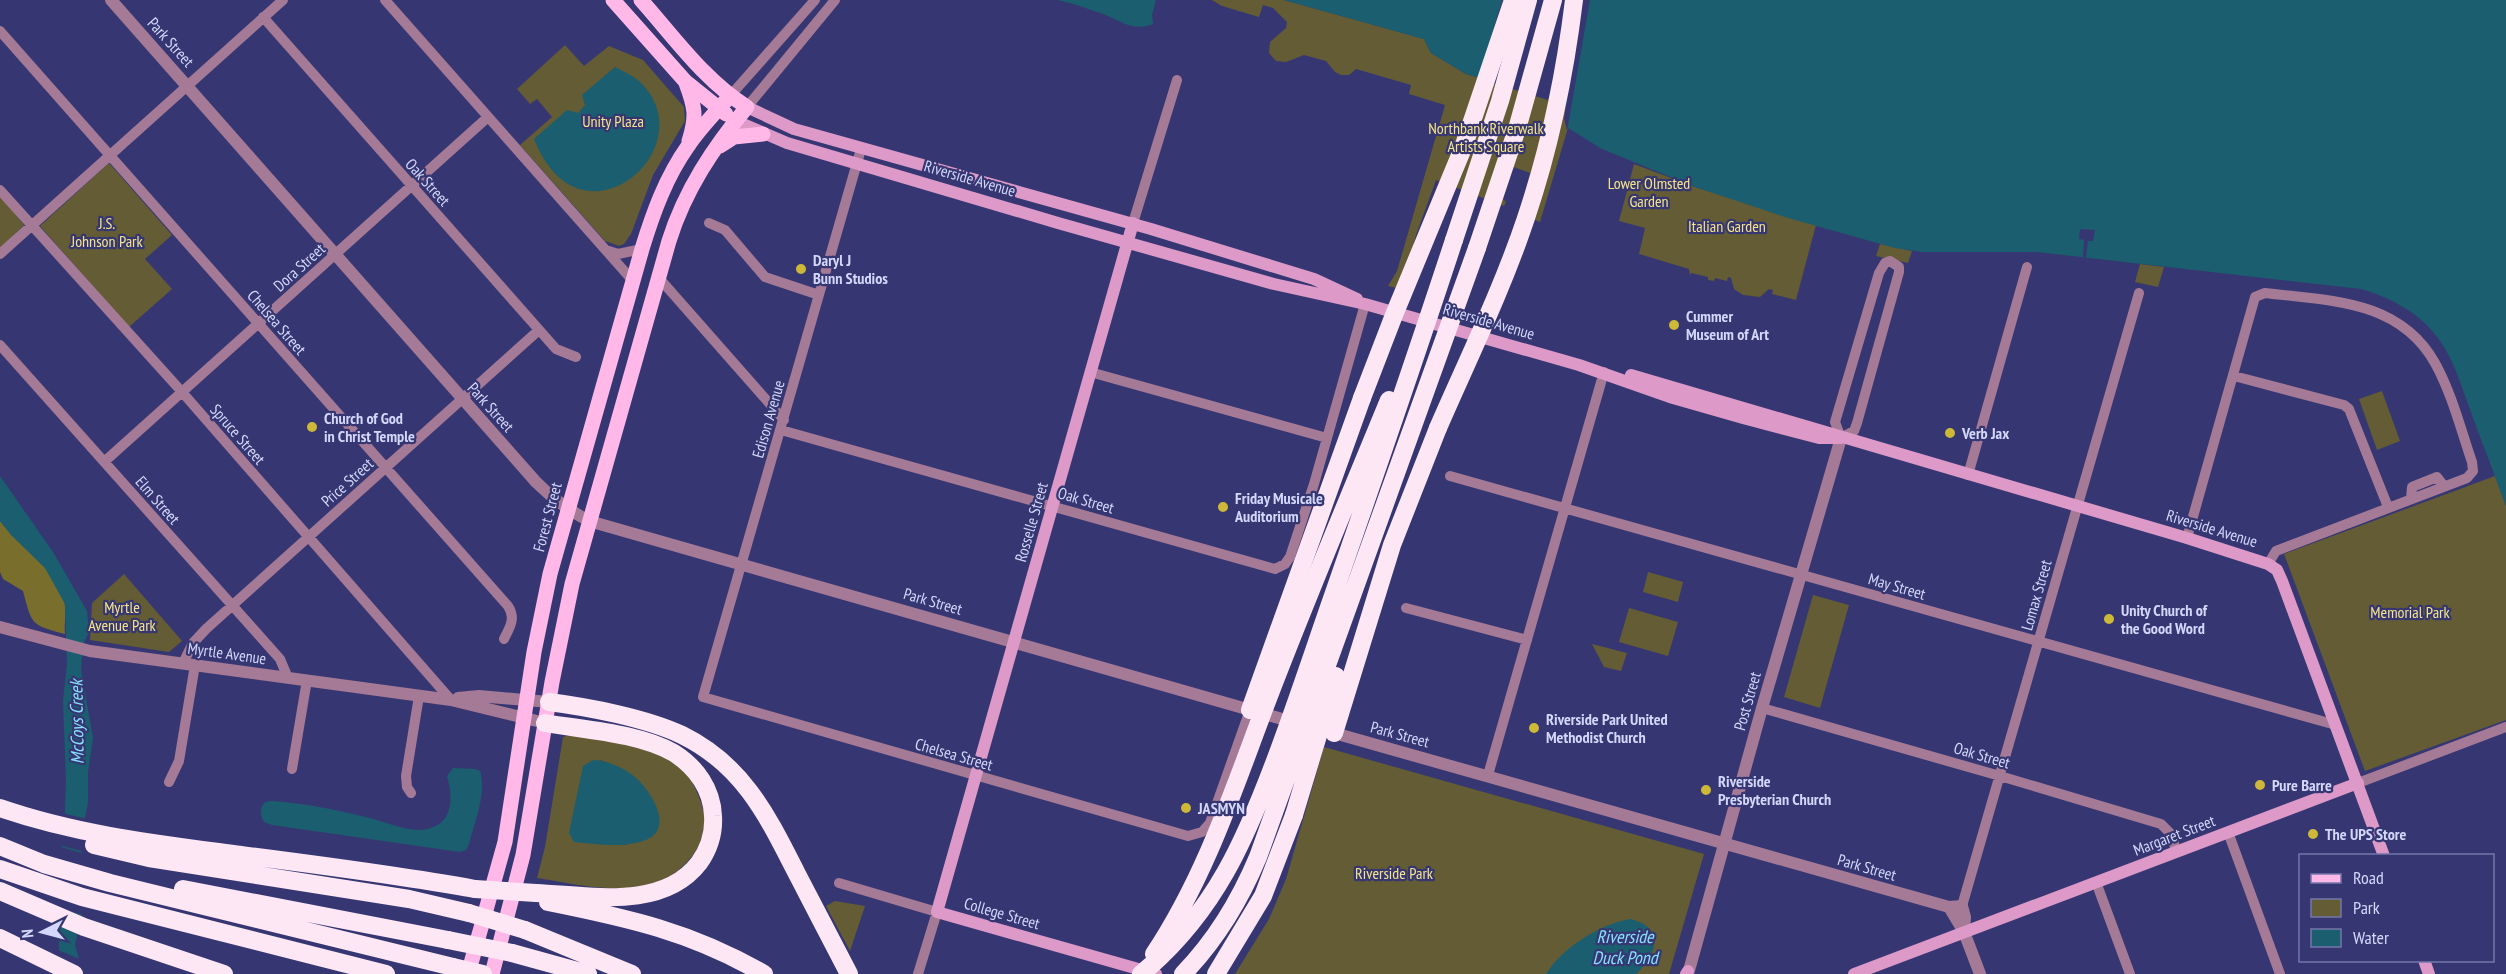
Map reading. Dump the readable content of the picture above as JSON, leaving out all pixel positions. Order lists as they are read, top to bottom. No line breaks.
{"streets":{"main road":["Riverside Avenue","Forest Street","Rosselle Street","Margaret Street","College Street"],"street":["Park Street","Oak Street","Dora Street","Chelsea Street","Edison Avenue","Spruce Street","Price Street","Elm Street","May Street","Lomax Street","Myrtle Avenue","Post Street"]},"crossings":[["Park Street","Dora Street"],["Park Street","Chelsea Street"],["Park Street","Edison Avenue"],["Park Street","Price Street"],["Park Street","Forest Street"],["Park Street","Rosselle Street"],["Park Street","Lomax Street"],["Park Street","Post Street"],["Riverside Avenue","Edison Avenue"],["Riverside Avenue","Forest Street"],["Riverside Avenue","Rosselle Street"],["Riverside Avenue","May Street"],["Riverside Avenue","Lomax Street"],["Riverside Avenue","Post Street"],["Riverside Avenue","Margaret Street"],["Oak Street","Dora Street"],["Oak Street","Edison Avenue"],["Oak Street","Price Street"],["Oak Street","Rosselle Street"],["Oak Street","Lomax Street"],["Oak Street","Post Street"],["Oak Street","Margaret Street"],["Dora Street","Chelsea Street"],["Dora Street","Spruce Street"],["Dora Street","Elm Street"],["Chelsea Street","Edison Avenue"],["Chelsea Street","Price Street"],["Chelsea Street","Rosselle Street"],["Spruce Street","Price Street"],["Spruce Street","Myrtle Avenue"],["Price Street","Elm Street"],["Price Street","Myrtle Avenue"],["Elm Street","Myrtle Avenue"],["Forest Street","Myrtle Avenue"],["Rosselle Street","College Street"],["May Street","Lomax Street"],["May Street","Post Street"]],"water":["McCoys Creek","Riverside Duck Pond"],"parks":["Unity Plaza","Northbank Riverwalk Artists Square","Lower Olmsted Garden","J.S. Johnson Park","Italian Garden","Myrtle Avenue Park","Memorial Park","Riverside Park"],"places":["Daryl J Bunn Studios","Cummer Museum of Art","Church of God in Christ Temple","Verb Jax","Friday Musicale Auditorium","Unity Church of the Good Word","Riverside Park United Methodist Church","Pure Barre","Riverside Presbyterian Church","JASMYN","The UPS Store"],"legend":["Road","Park","Water"],"north":"left"}
